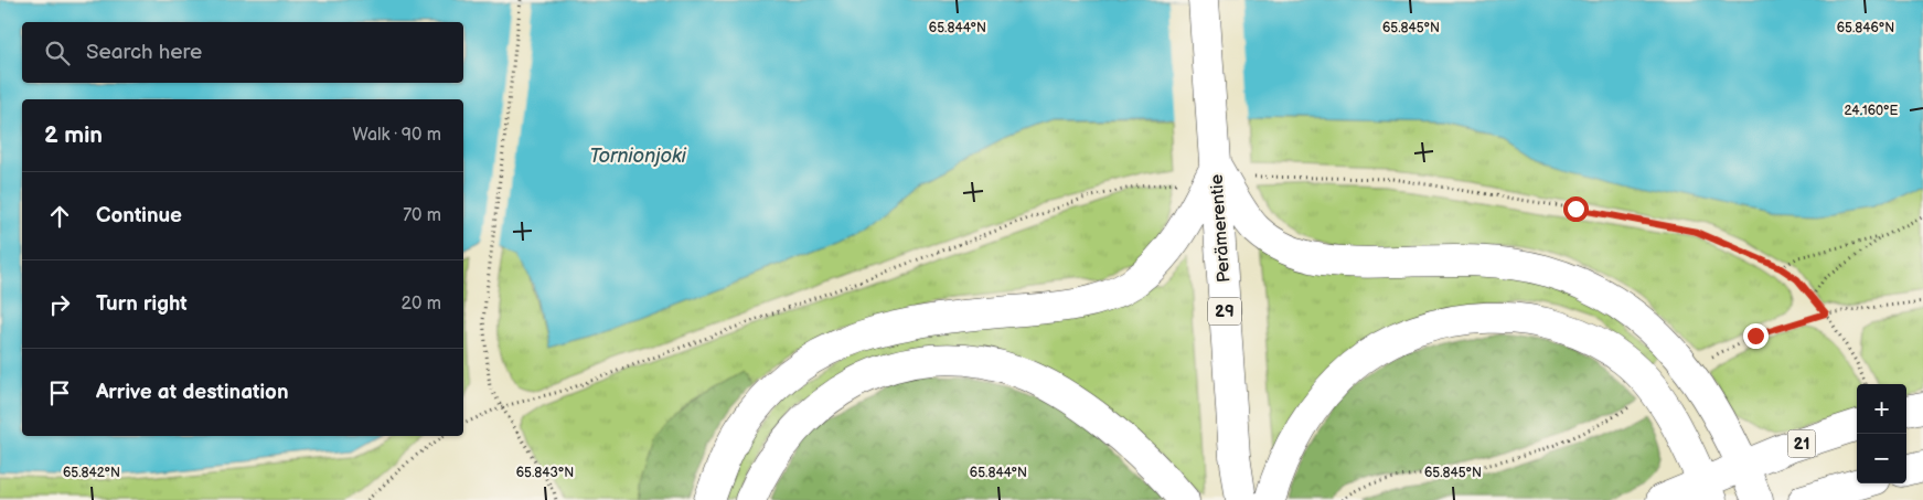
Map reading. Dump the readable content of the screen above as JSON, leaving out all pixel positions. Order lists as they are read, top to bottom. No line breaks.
{"streets":{"highway":["Perämerentie","29","21"]},"water":["Tornionjoki"],"page":{"search":"Search here","heading":["2 min","Walk · 90 m"],"list":[["Continue","70 m"],["Turn right","20 m"],"Arrive at destination"],"map_buttons":["+","−"]},"coordinates":["65.844°N","65.845°N","65.846°N","24.160°E","65.842°N","65.843°N"]}
